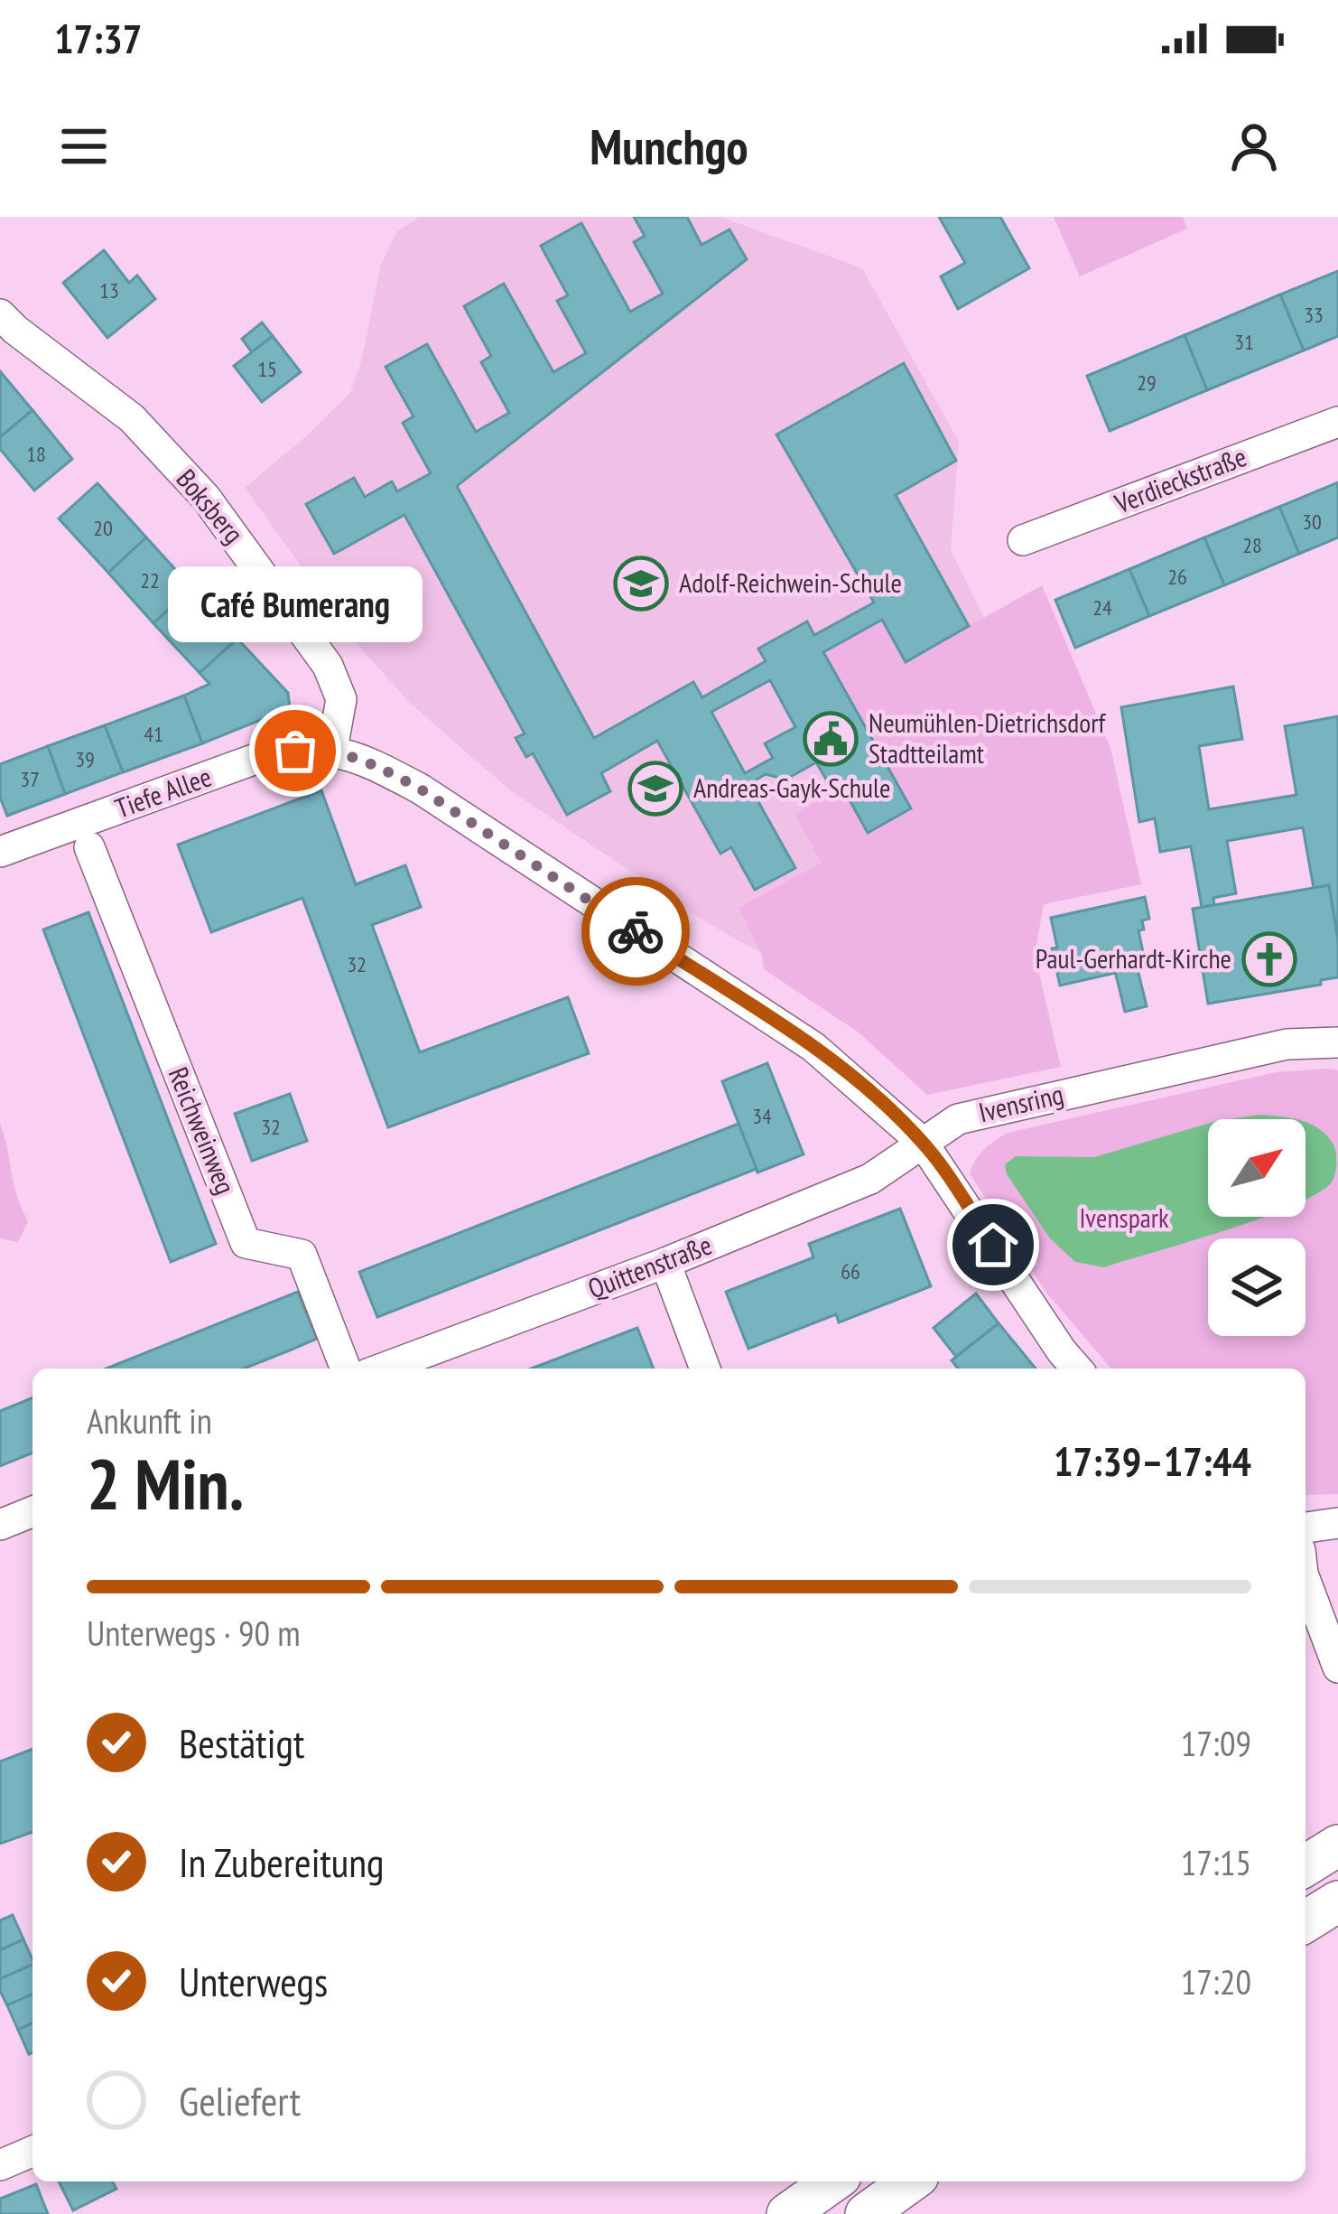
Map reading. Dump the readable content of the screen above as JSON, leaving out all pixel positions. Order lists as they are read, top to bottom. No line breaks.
{"streets":{"street":["Verdieckstraße","Boksberg","Tiefe Allee","Ivensring","Reichweinweg","Quittenstraße"]},"crossings":[["Boksberg","Tiefe Allee"],["Tiefe Allee","Ivensring"],["Tiefe Allee","Quittenstraße"],["Ivensring","Quittenstraße"]],"parks":["Ivenspark"],"places":{"school or university":["Adolf-Reichwein-Schule","Andreas-Gayk-Schule"],"public building":["Neumühlen-Dietrichsdorf Stadtteilamt"],"other":["Café Bumerang"],"church":["Paul-Gerhardt-Kirche"]},"house_numbers":["13","33","31","15","29","18","30","20","28","26","22","24","41","39","37","32","34","32","66"],"north":"top right","page":{"status":"17:37","header":"Munchgo","bubble":"Café Bumerang","heading":["2 Min.","Ankunft in","17:39–17:44"],"bar":"Unterwegs · 90 m","list":[["Bestätigt","17:09"],["In Zubereitung","17:15"],["Unterwegs","17:20"],"Geliefert"]}}
